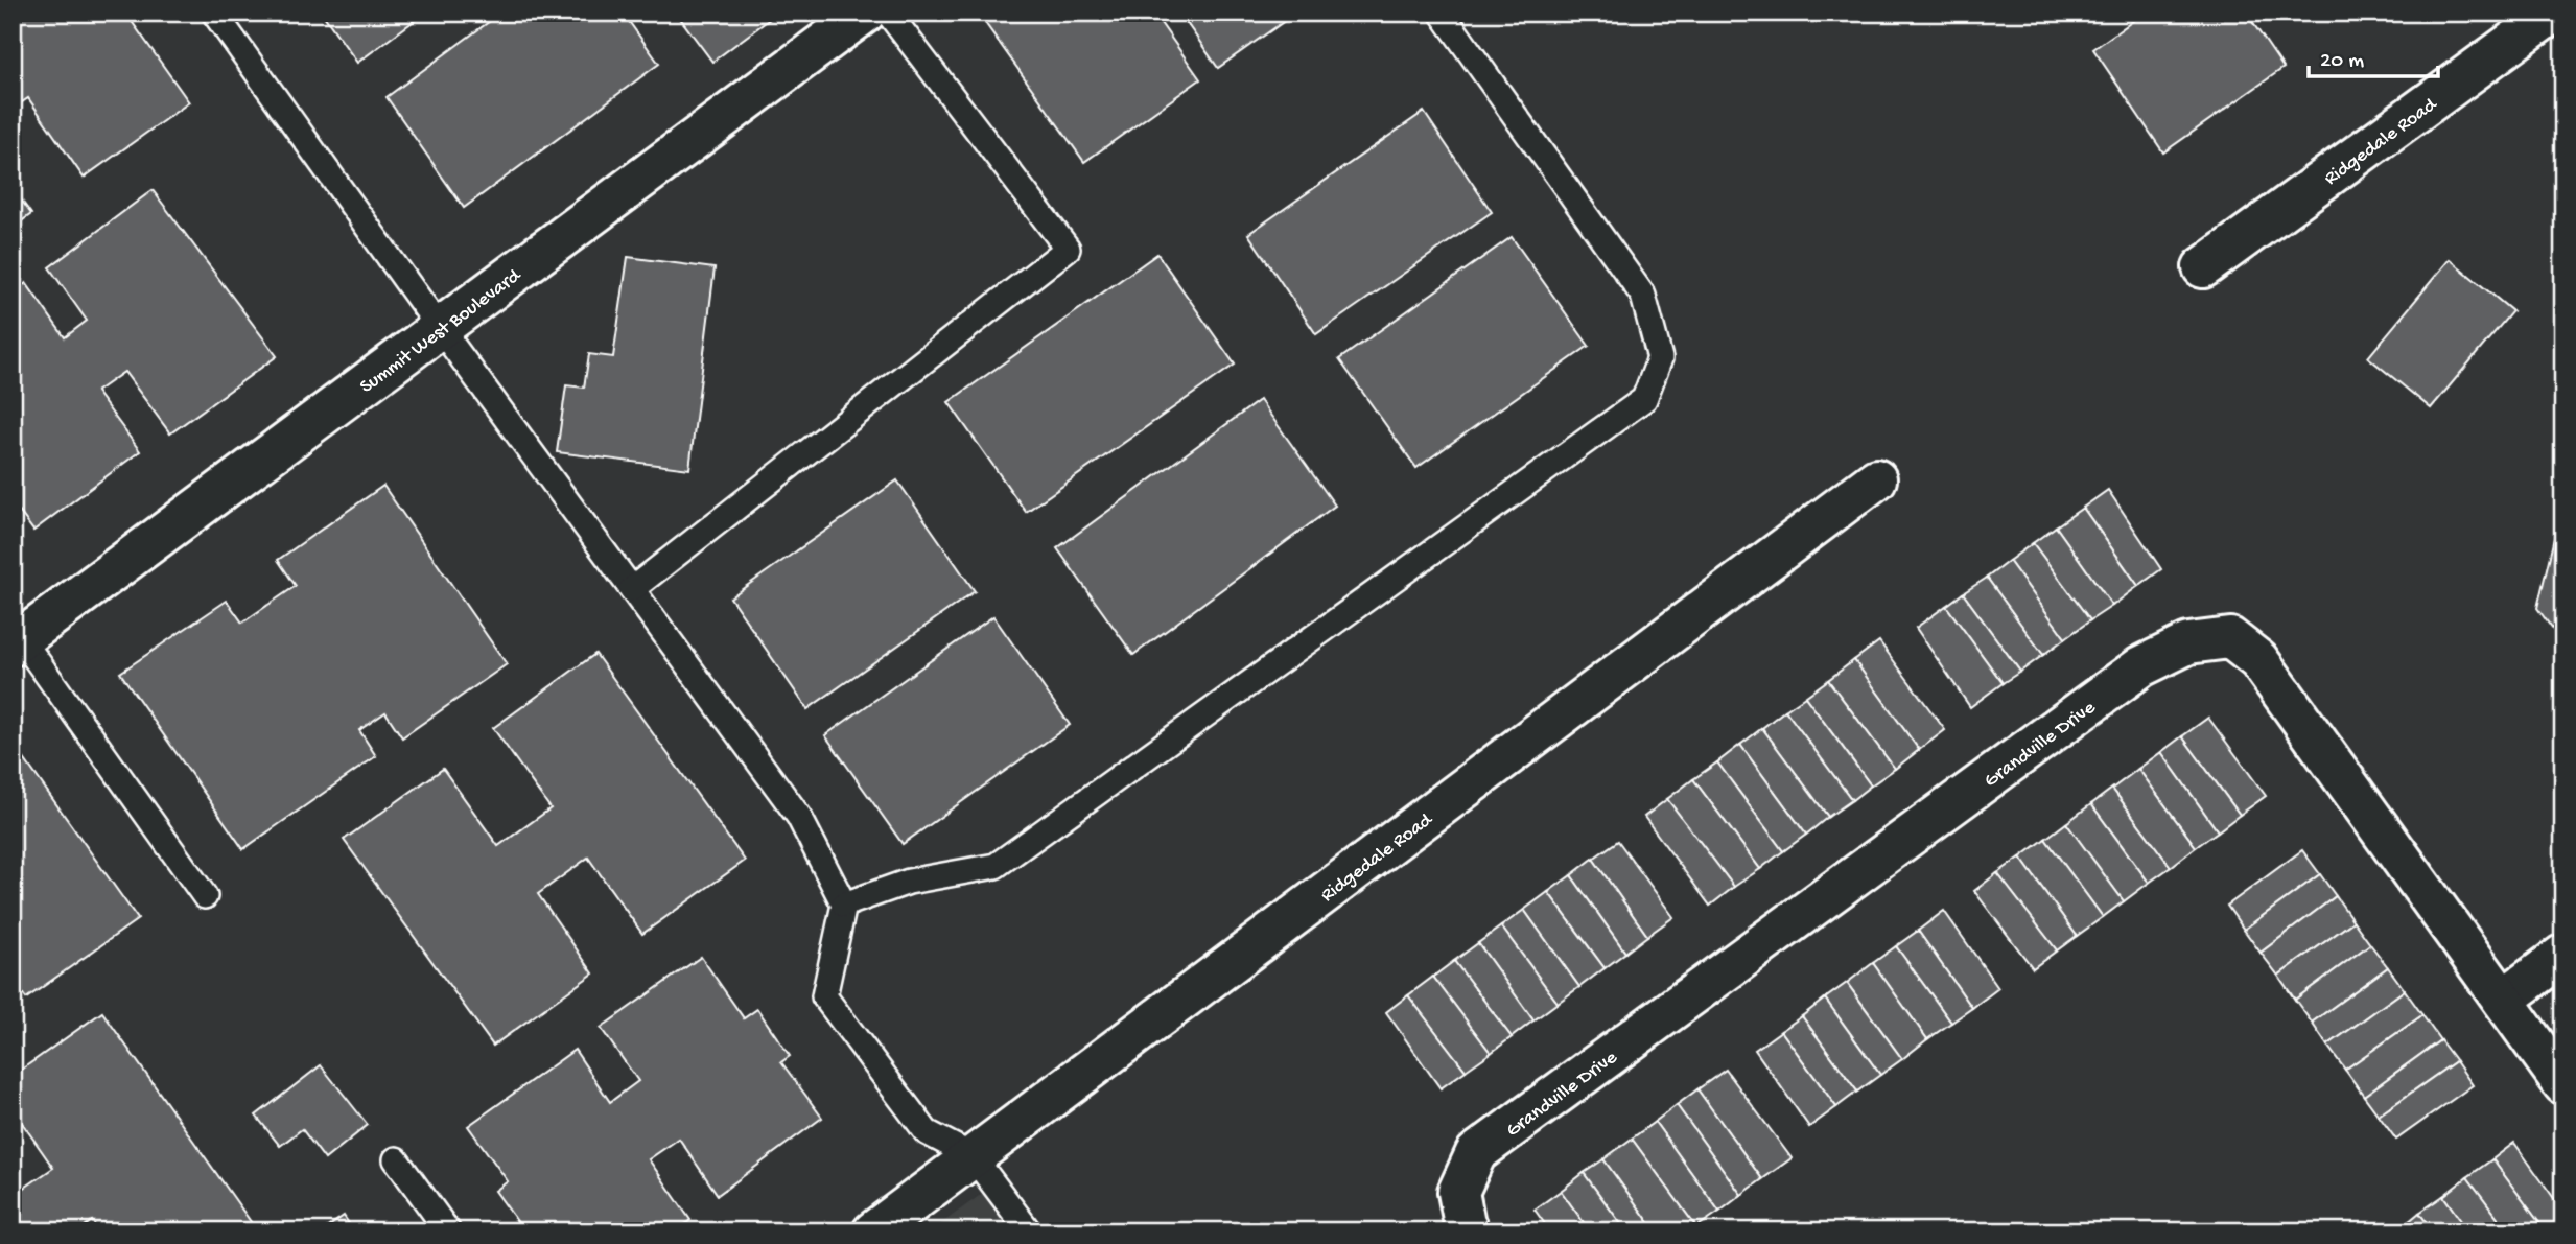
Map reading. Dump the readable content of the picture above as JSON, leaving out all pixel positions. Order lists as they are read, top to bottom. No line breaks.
{"streets":{"street":["Ridgedale Road","Summit West Boulevard","Grandville Drive"]},"scale_bar":"20 m"}
